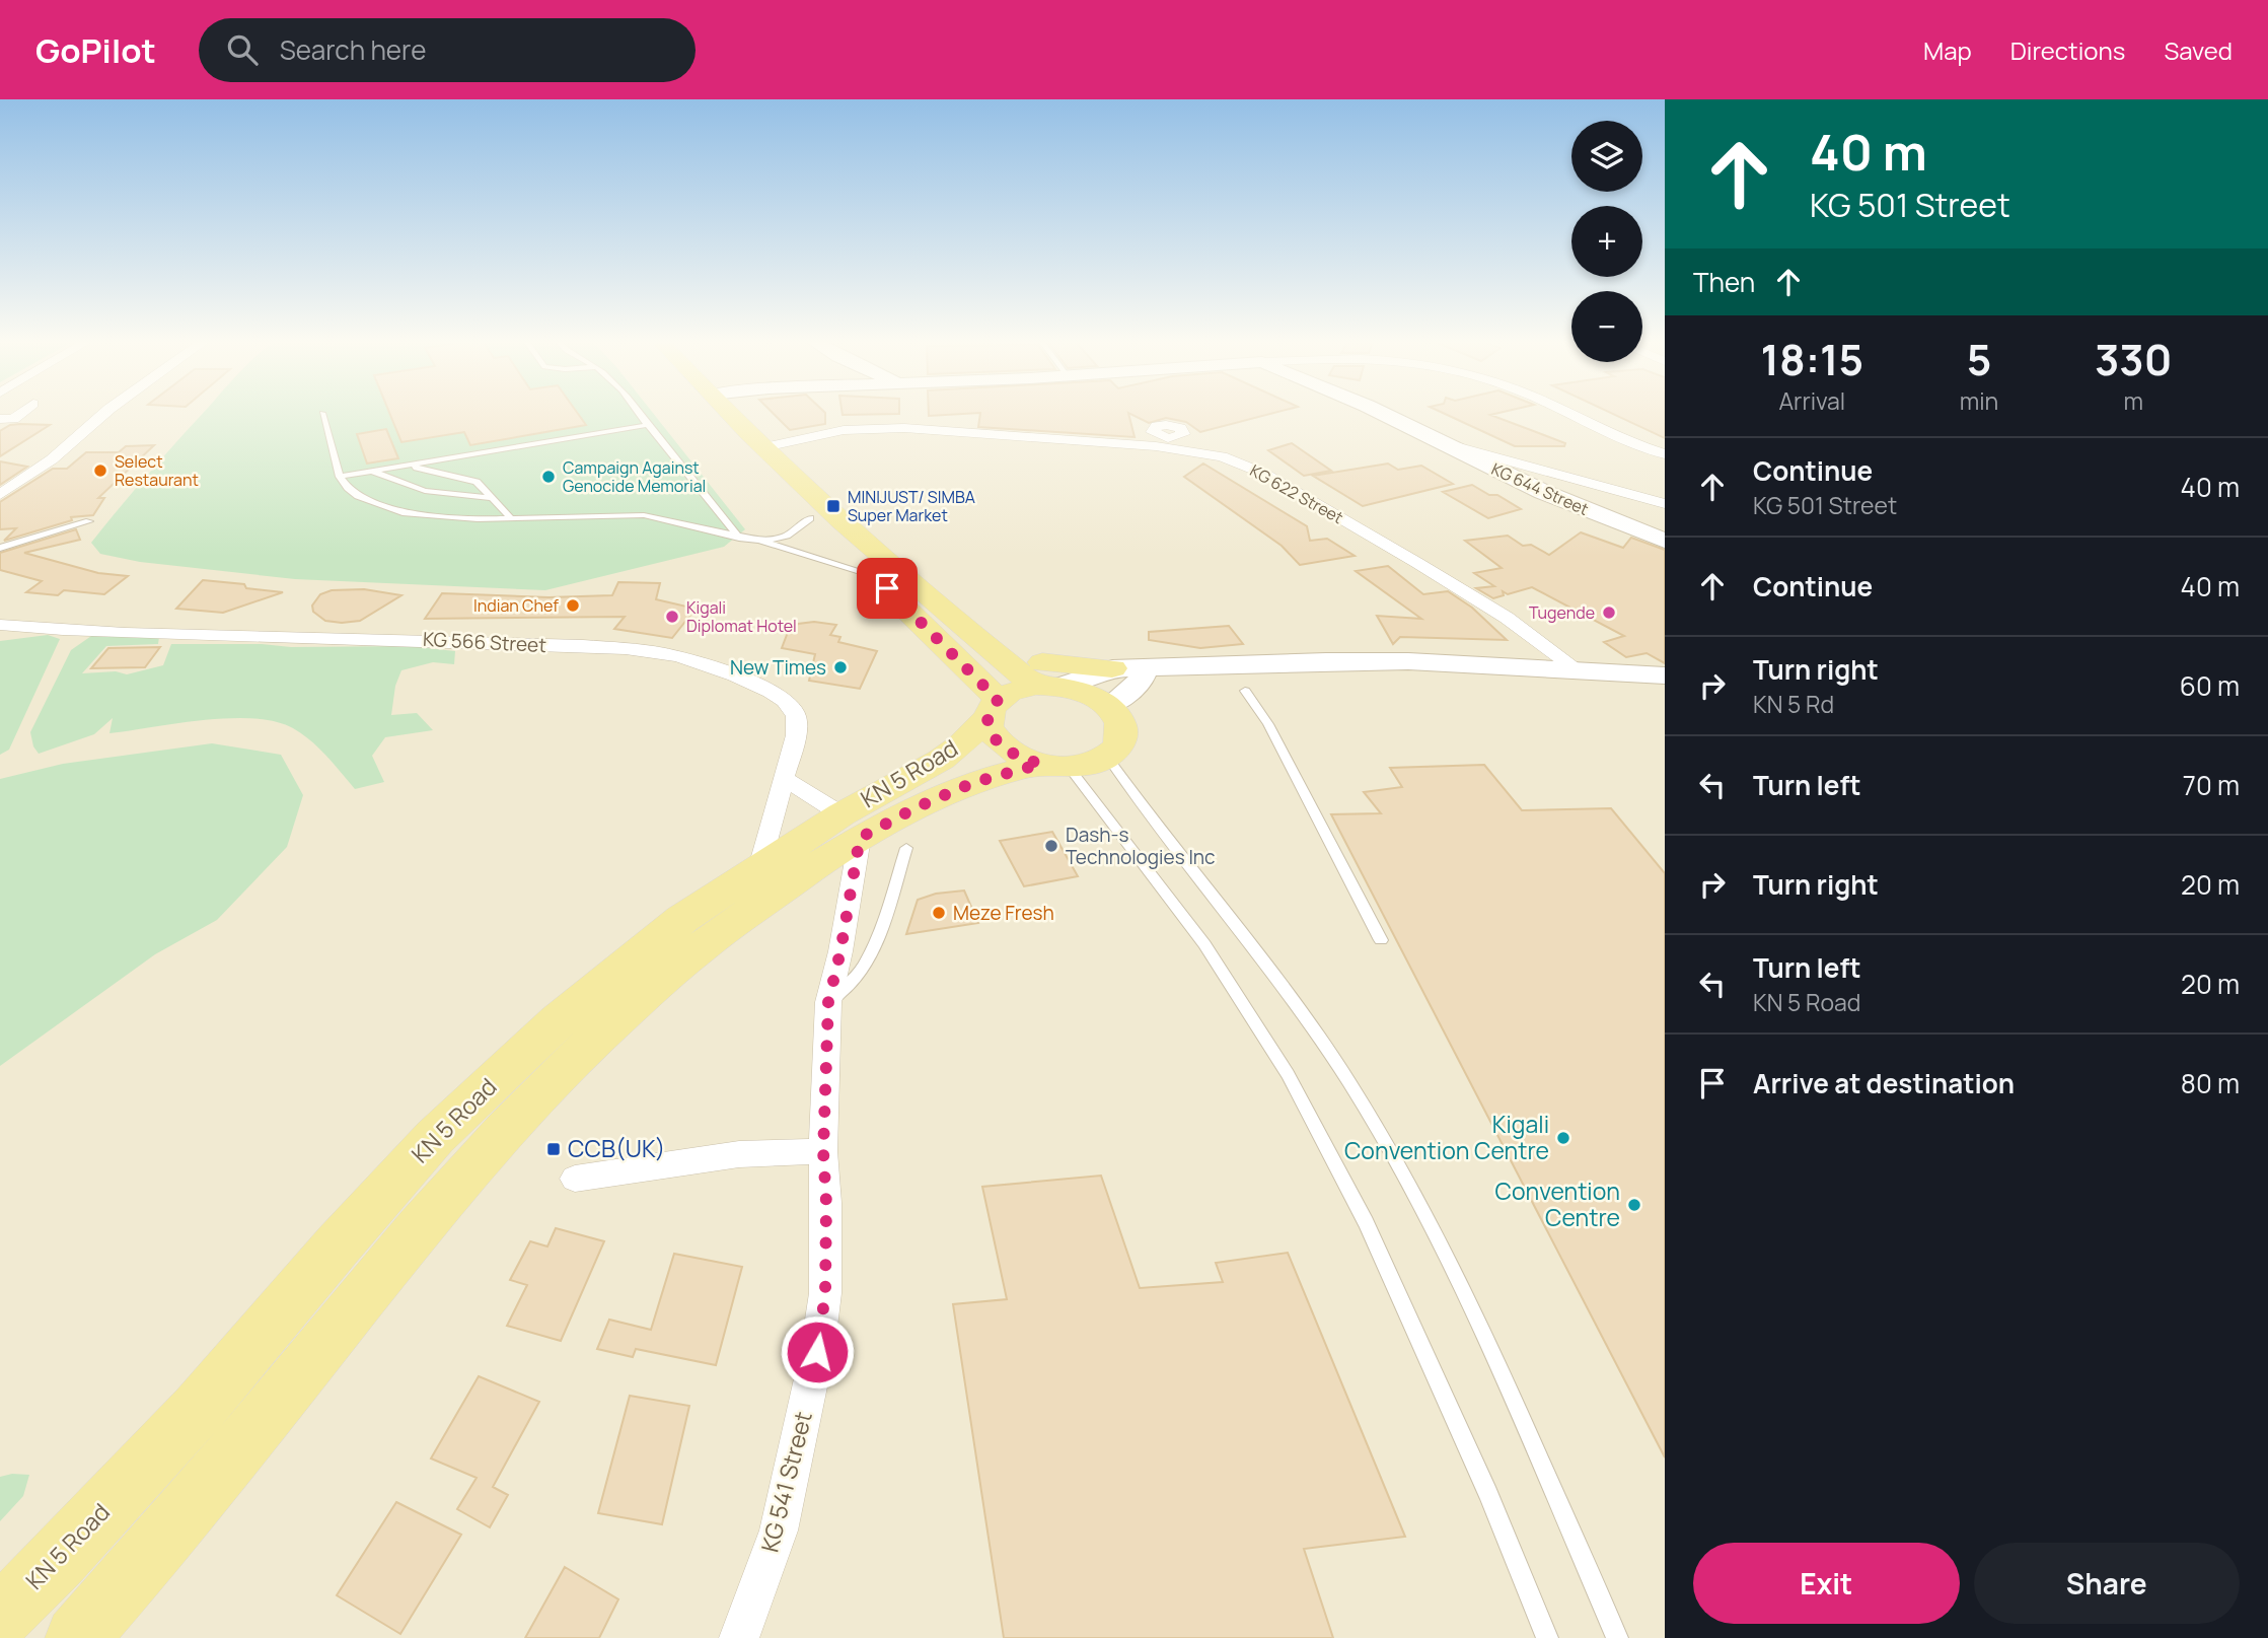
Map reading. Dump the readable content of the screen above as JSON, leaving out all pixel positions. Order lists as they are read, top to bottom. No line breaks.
{"streets":{"main road":["KG 644 Street","KN 5 Road"],"street":["KG 622 Street","KG 566 Street","KG 541 Street"]},"crossings":[["KG 566 Street","KN 5 Road"],["KN 5 Road","KG 541 Street"]],"places":{"other":["Select Restaurant","Campaign Against Genocide Memorial","Indian Chef","Tugende","Kigali Diplomat Hotel","New Times","Dash-s Technologies Inc","Meze Fresh","Kigali Convention Centre","Convention Centre"],"transit":["MINIJUST/ SIMBA Super Market","CCB(UK)"]},"page":{"header":"GoPilot","search":"Search here","nav":["Map","Directions","Saved"],"turn":["40 m","KG 501 Street"],"map_buttons":["+","−"],"then":"Then","eta":["18:15","Arrival","5","min","330","m"],"list":[{"name":"Continue","note":"KG 501 Street","value":"40 m"},{"name":"Continue","value":"40 m"},{"name":"Turn right","note":"KN 5 Rd","value":"60 m"},{"name":"Turn left","value":"70 m"},{"name":"Turn right","value":"20 m"},{"name":"Turn left","note":"KN 5 Road","value":"20 m"},{"name":"Arrive at destination","value":"80 m"}],"buttons":["Exit","Share"]}}
